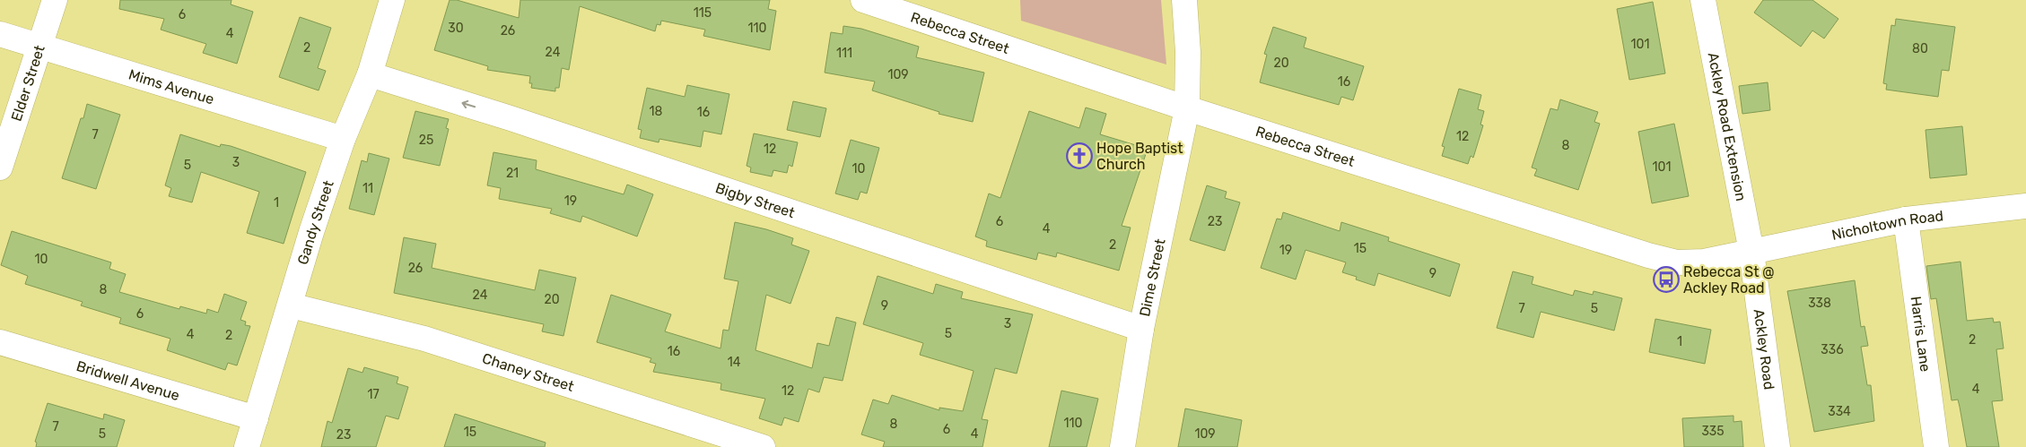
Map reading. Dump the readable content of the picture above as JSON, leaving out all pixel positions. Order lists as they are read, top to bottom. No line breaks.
{"streets":{"street":["Rebecca Street","Elder Street","Mims Avenue","Ackley Road Extension","Bigby Street","Gandy Street","Nicholtown Road","Dime Street","Harris Lane","Ackley Road","Chaney Street","Bridwell Avenue"]},"crossings":[["Rebecca Street","Ackley Road Extension"],["Rebecca Street","Nicholtown Road"],["Rebecca Street","Dime Street"],["Rebecca Street","Ackley Road"],["Elder Street","Mims Avenue"],["Mims Avenue","Gandy Street"],["Ackley Road Extension","Nicholtown Road"],["Ackley Road Extension","Ackley Road"],["Bigby Street","Gandy Street"],["Bigby Street","Dime Street"],["Gandy Street","Chaney Street"],["Gandy Street","Bridwell Avenue"],["Nicholtown Road","Harris Lane"],["Nicholtown Road","Ackley Road"]],"one_way":["Bigby Street"],"places":{"church":["Hope Baptist Church"],"bus stop":["Rebecca St @ Ackley Road"]},"house_numbers":["115","6","30","110","26","4","101","2","80","24","111","20","109","16","18","16","7","12","25","8","12","3","5","101","10","21","11","19","1","6","23","4","2","15","19","10","26","9","8","24","20","338","9","7","5","6","3","5","4","2","2","1","336","16","14","4","12","17","334","110","8","7","6","335","15","5","4","109","23"]}
